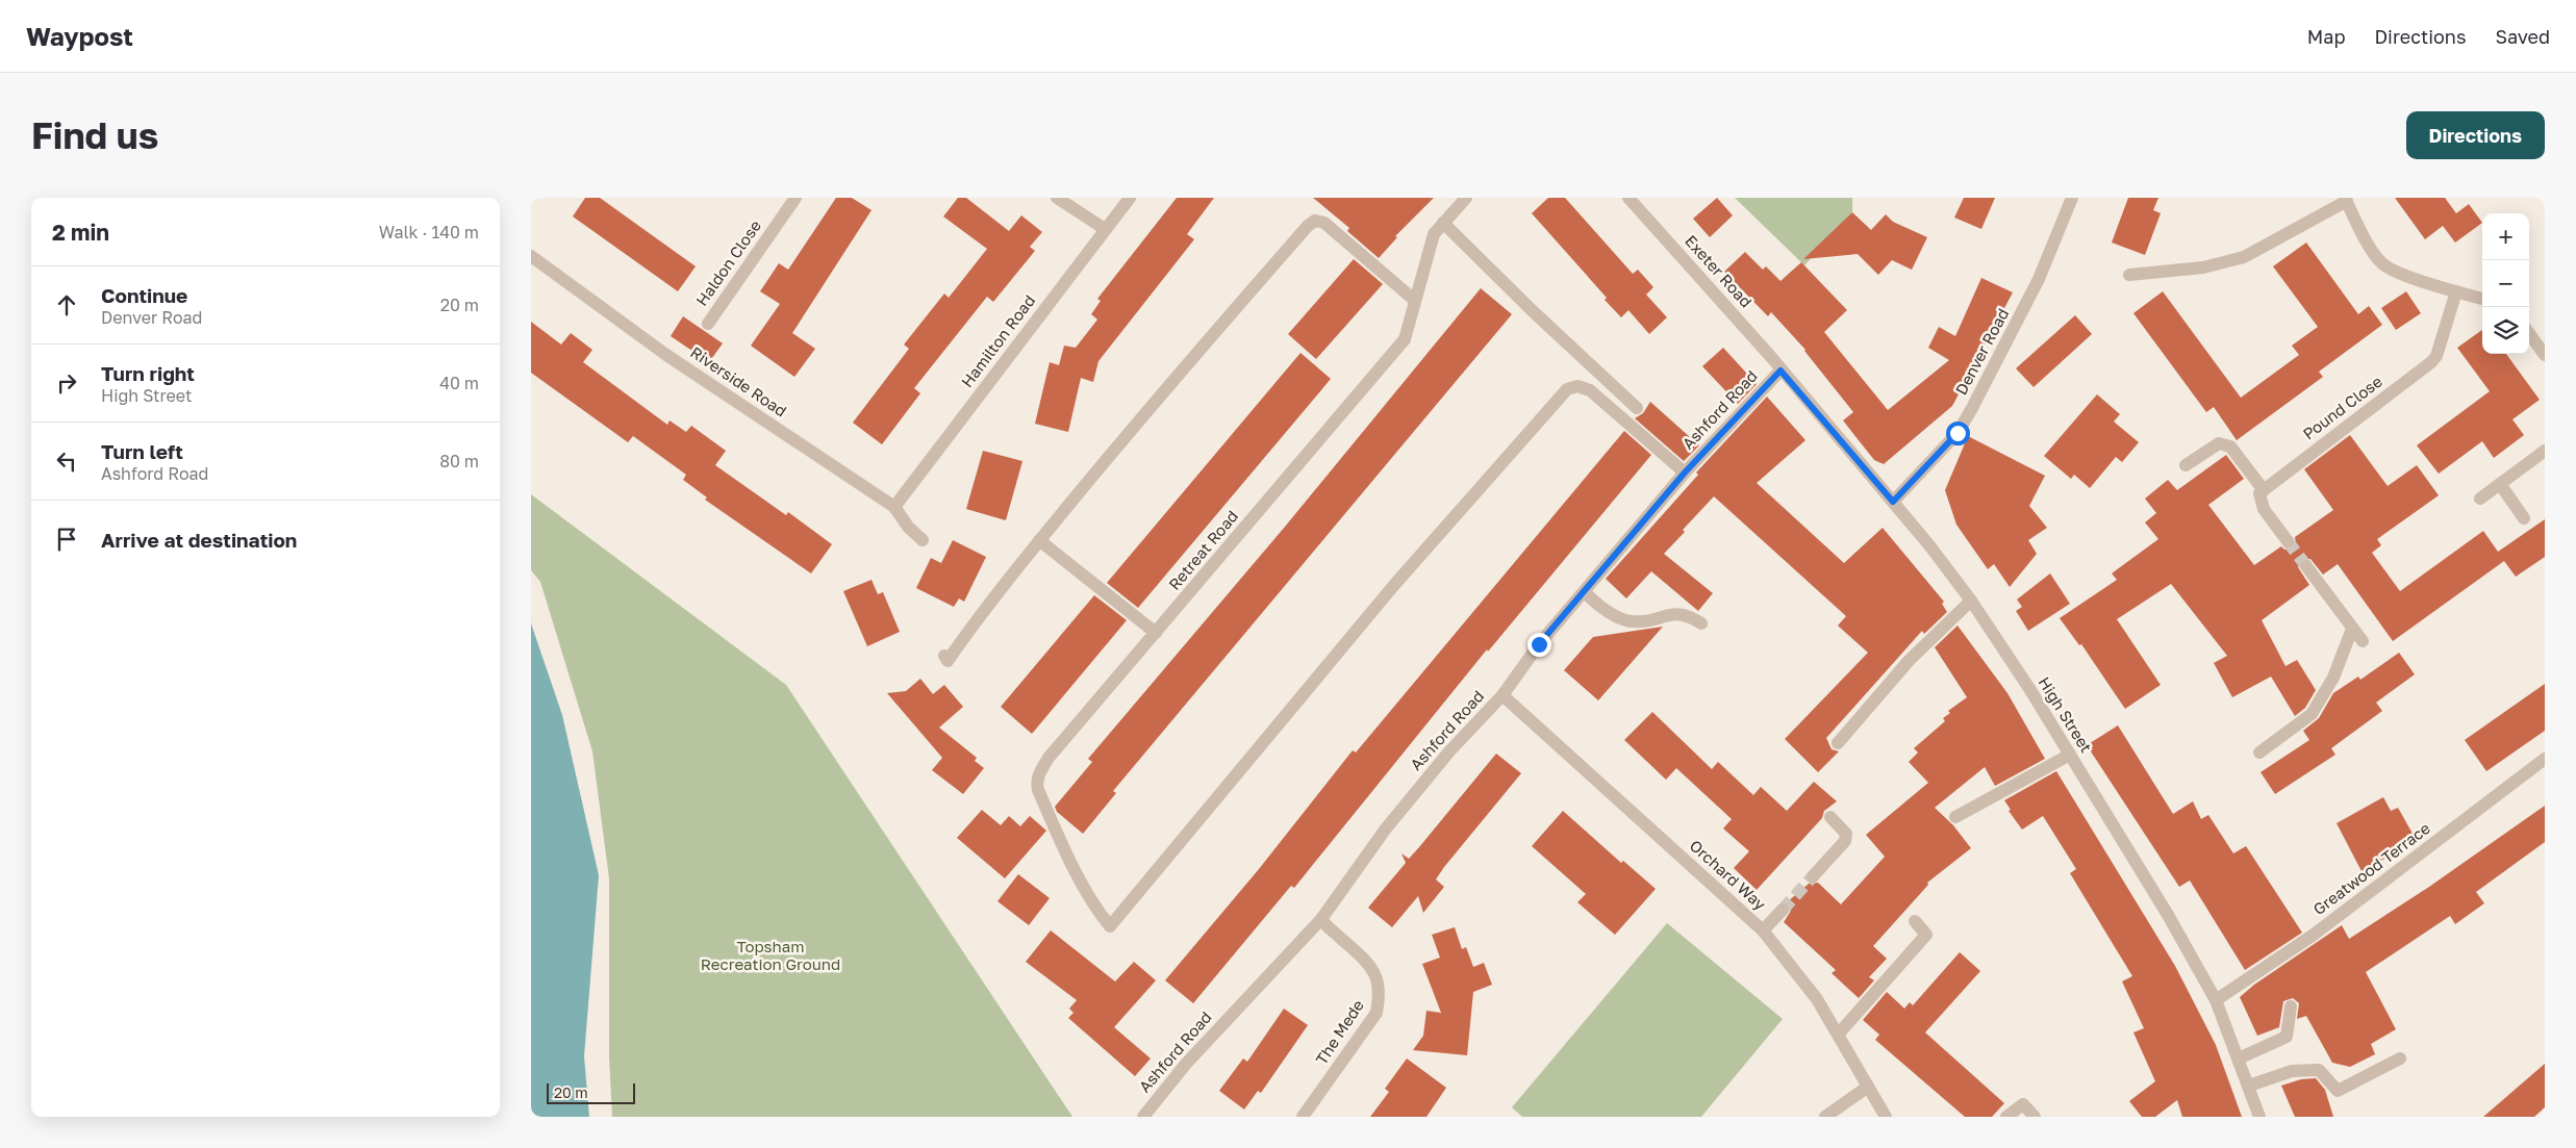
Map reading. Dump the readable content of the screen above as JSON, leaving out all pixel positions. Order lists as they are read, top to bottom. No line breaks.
{"streets":{"street":["Haldon Close","Exeter Road","Hamilton Road","Denver Road","Riverside Road","Pound Close","Ashford Road","Retreat Road","High Street","Greatwood Terrace","Orchard Way","The Mede"]},"crossings":[["Exeter Road","Ashford Road"],["Exeter Road","High Street"],["Hamilton Road","Riverside Road"],["Denver Road","High Street"],["Ashford Road","Retreat Road"],["Ashford Road","High Street"],["Ashford Road","Orchard Way"],["Ashford Road","The Mede"],["High Street","Greatwood Terrace"]],"parks":["Topsham Recreation Ground"],"scale_bar":"20 m","page":{"header":"Waypost","nav":["Map","Directions","Saved"],"buttons":"Directions","title":"Find us","heading":["2 min","Walk · 140 m"],"map_buttons":["+","−"],"list":[["Continue","Denver Road","20 m"],["Turn right","High Street","40 m"],["Turn left","Ashford Road","80 m"],"Arrive at destination"],"scale":"20 m"}}
